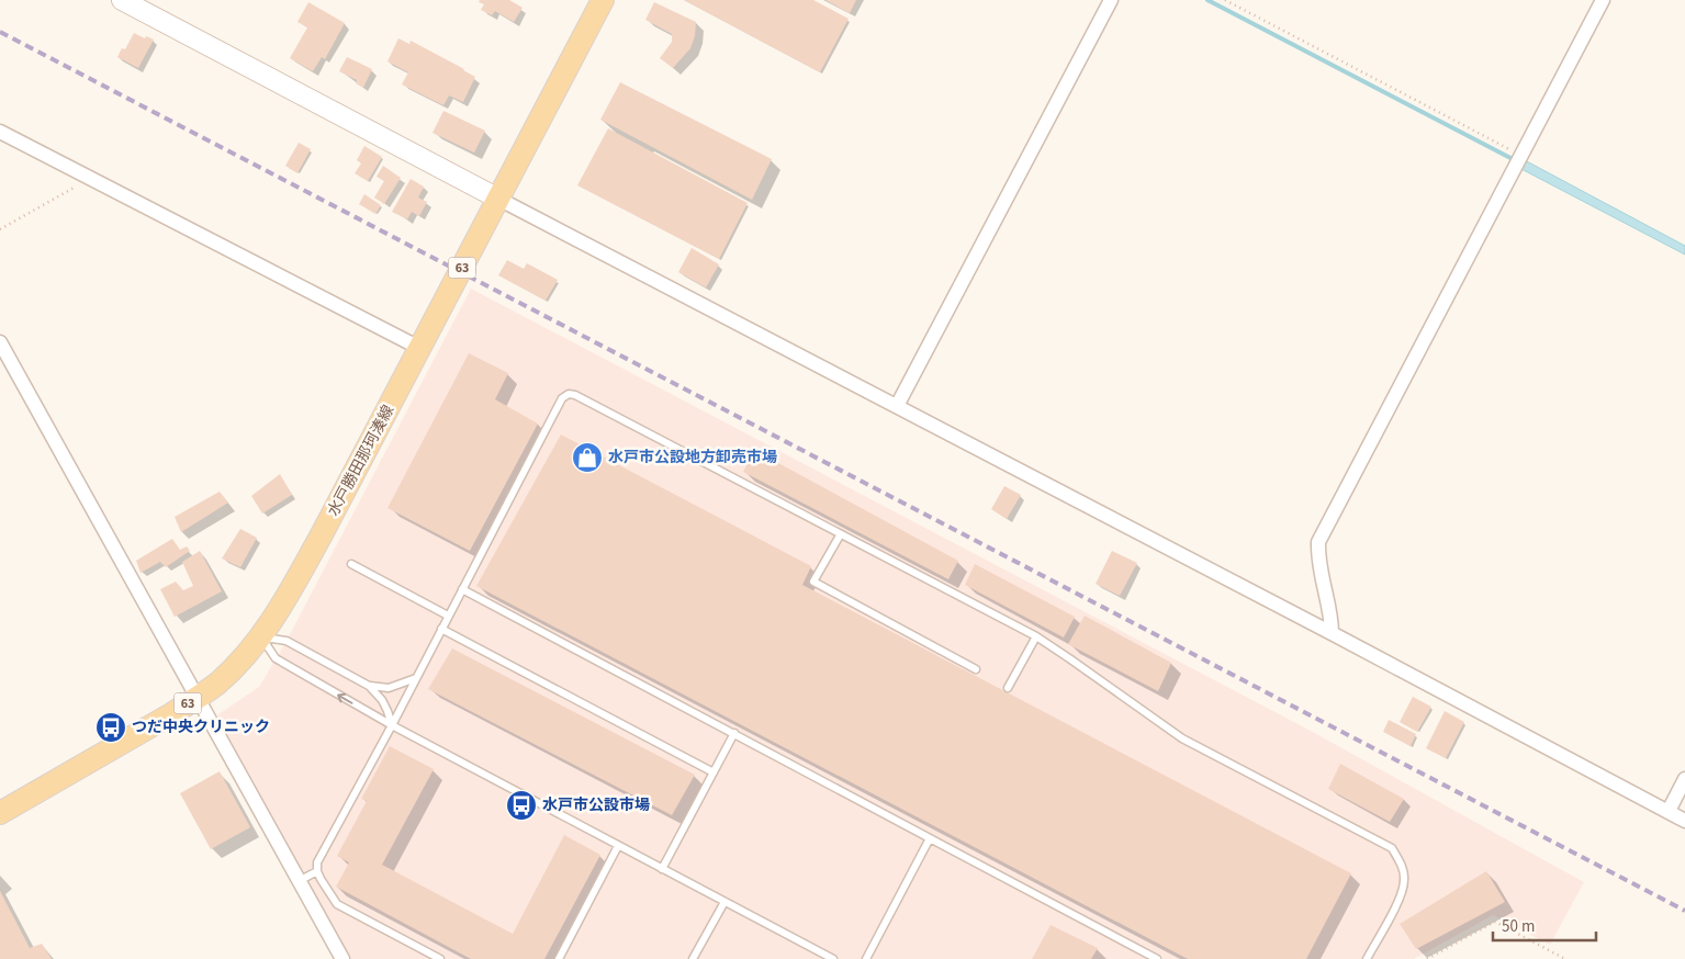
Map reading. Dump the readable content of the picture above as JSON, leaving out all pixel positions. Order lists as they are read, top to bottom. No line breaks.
{"streets":{"main road":["63","水戸勝田那珂湊線"]},"places":{"shop":["水戸市公設地方卸売市場"],"bus stop":["つだ中央クリニック","水戸市公設市場"]},"scale_bar":"50 m"}
